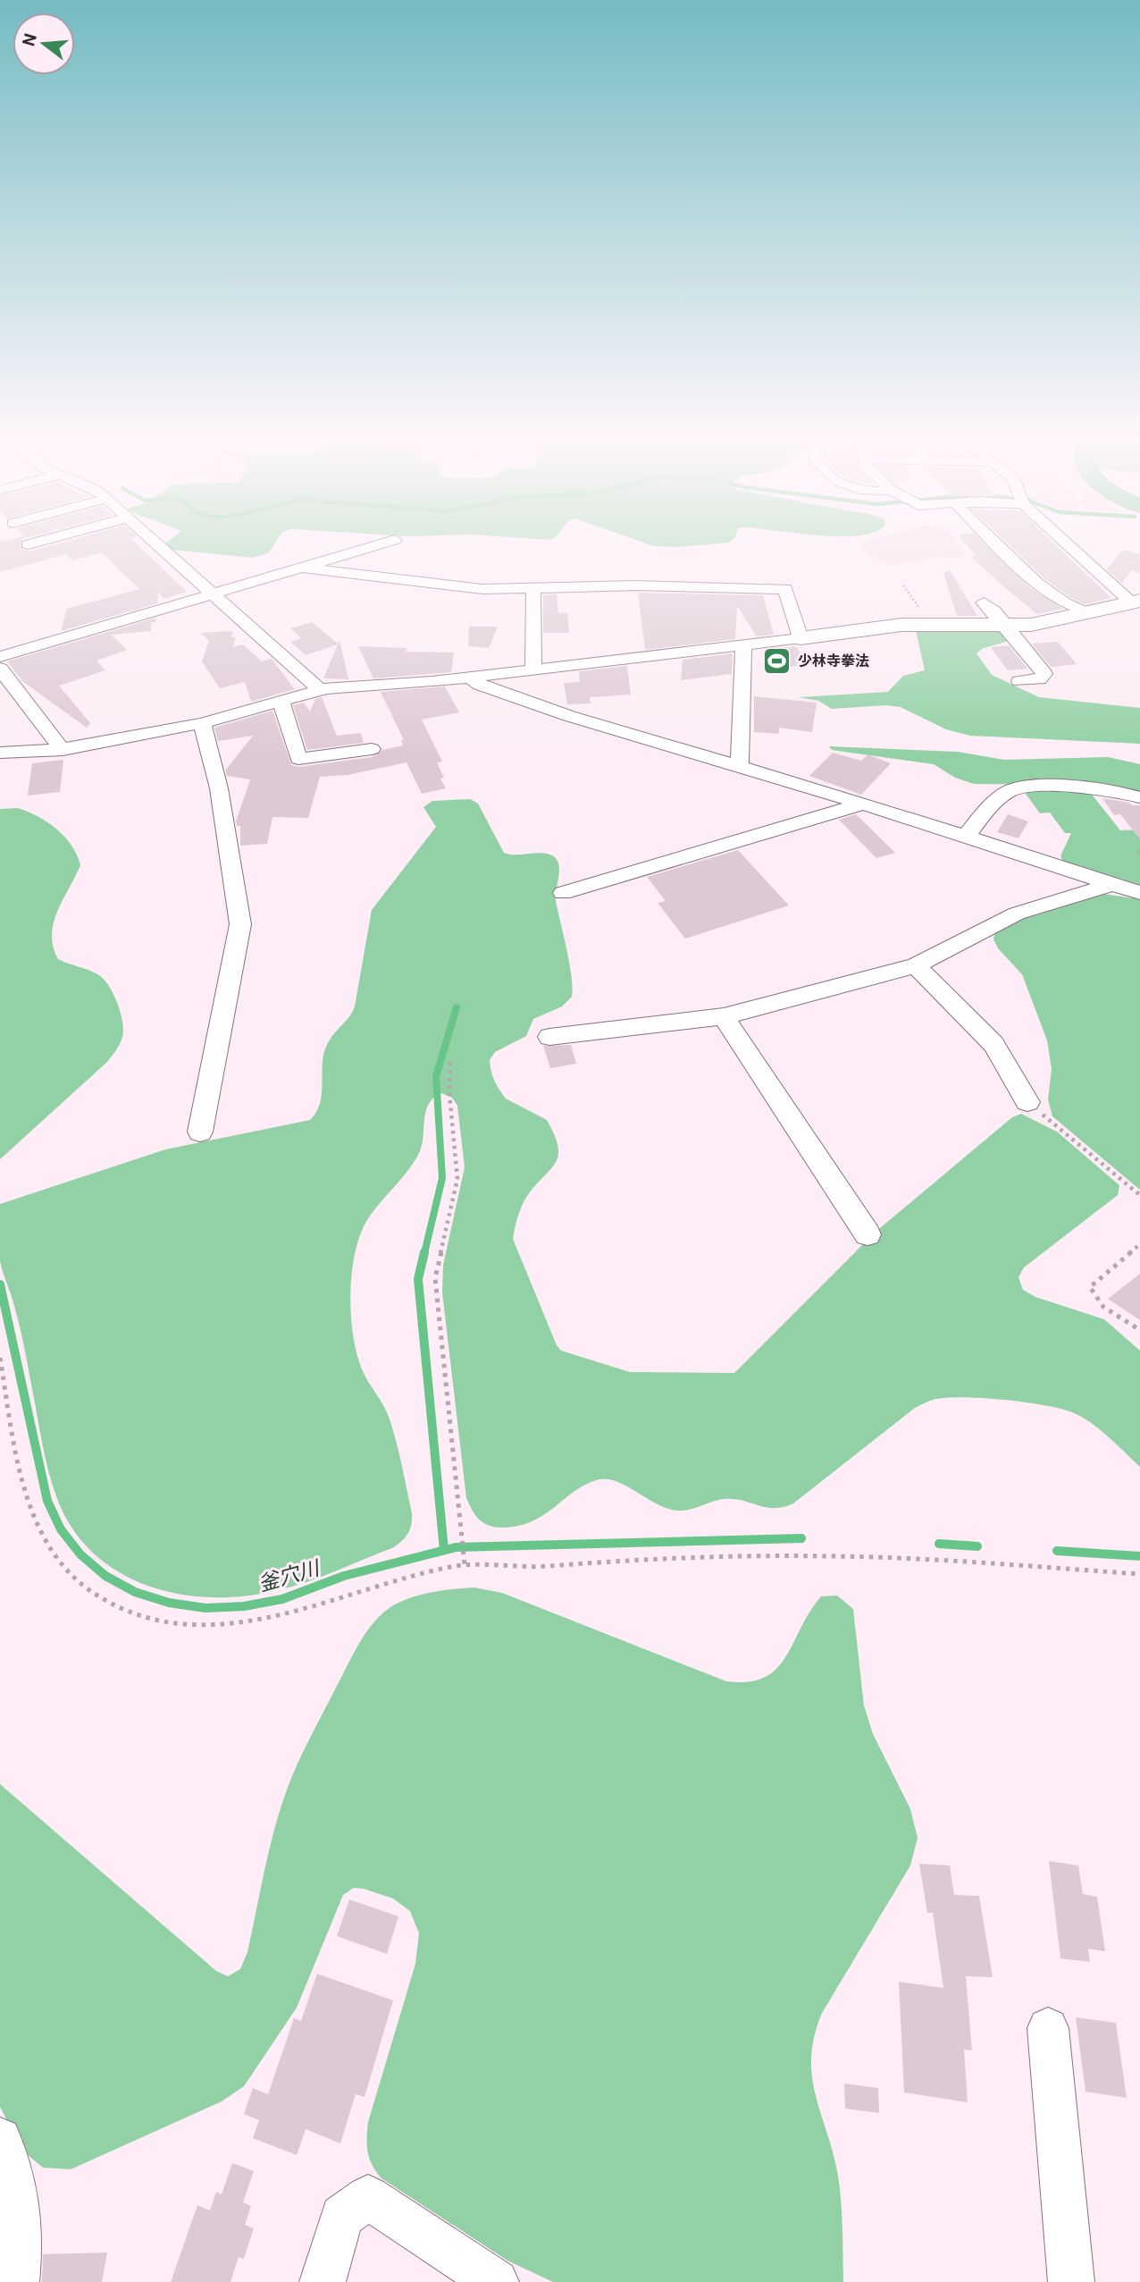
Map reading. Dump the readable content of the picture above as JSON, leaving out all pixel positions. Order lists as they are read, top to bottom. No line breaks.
{"water":["釜穴川"],"places":{"sports":["少林寺拳法"]},"north":"left"}
